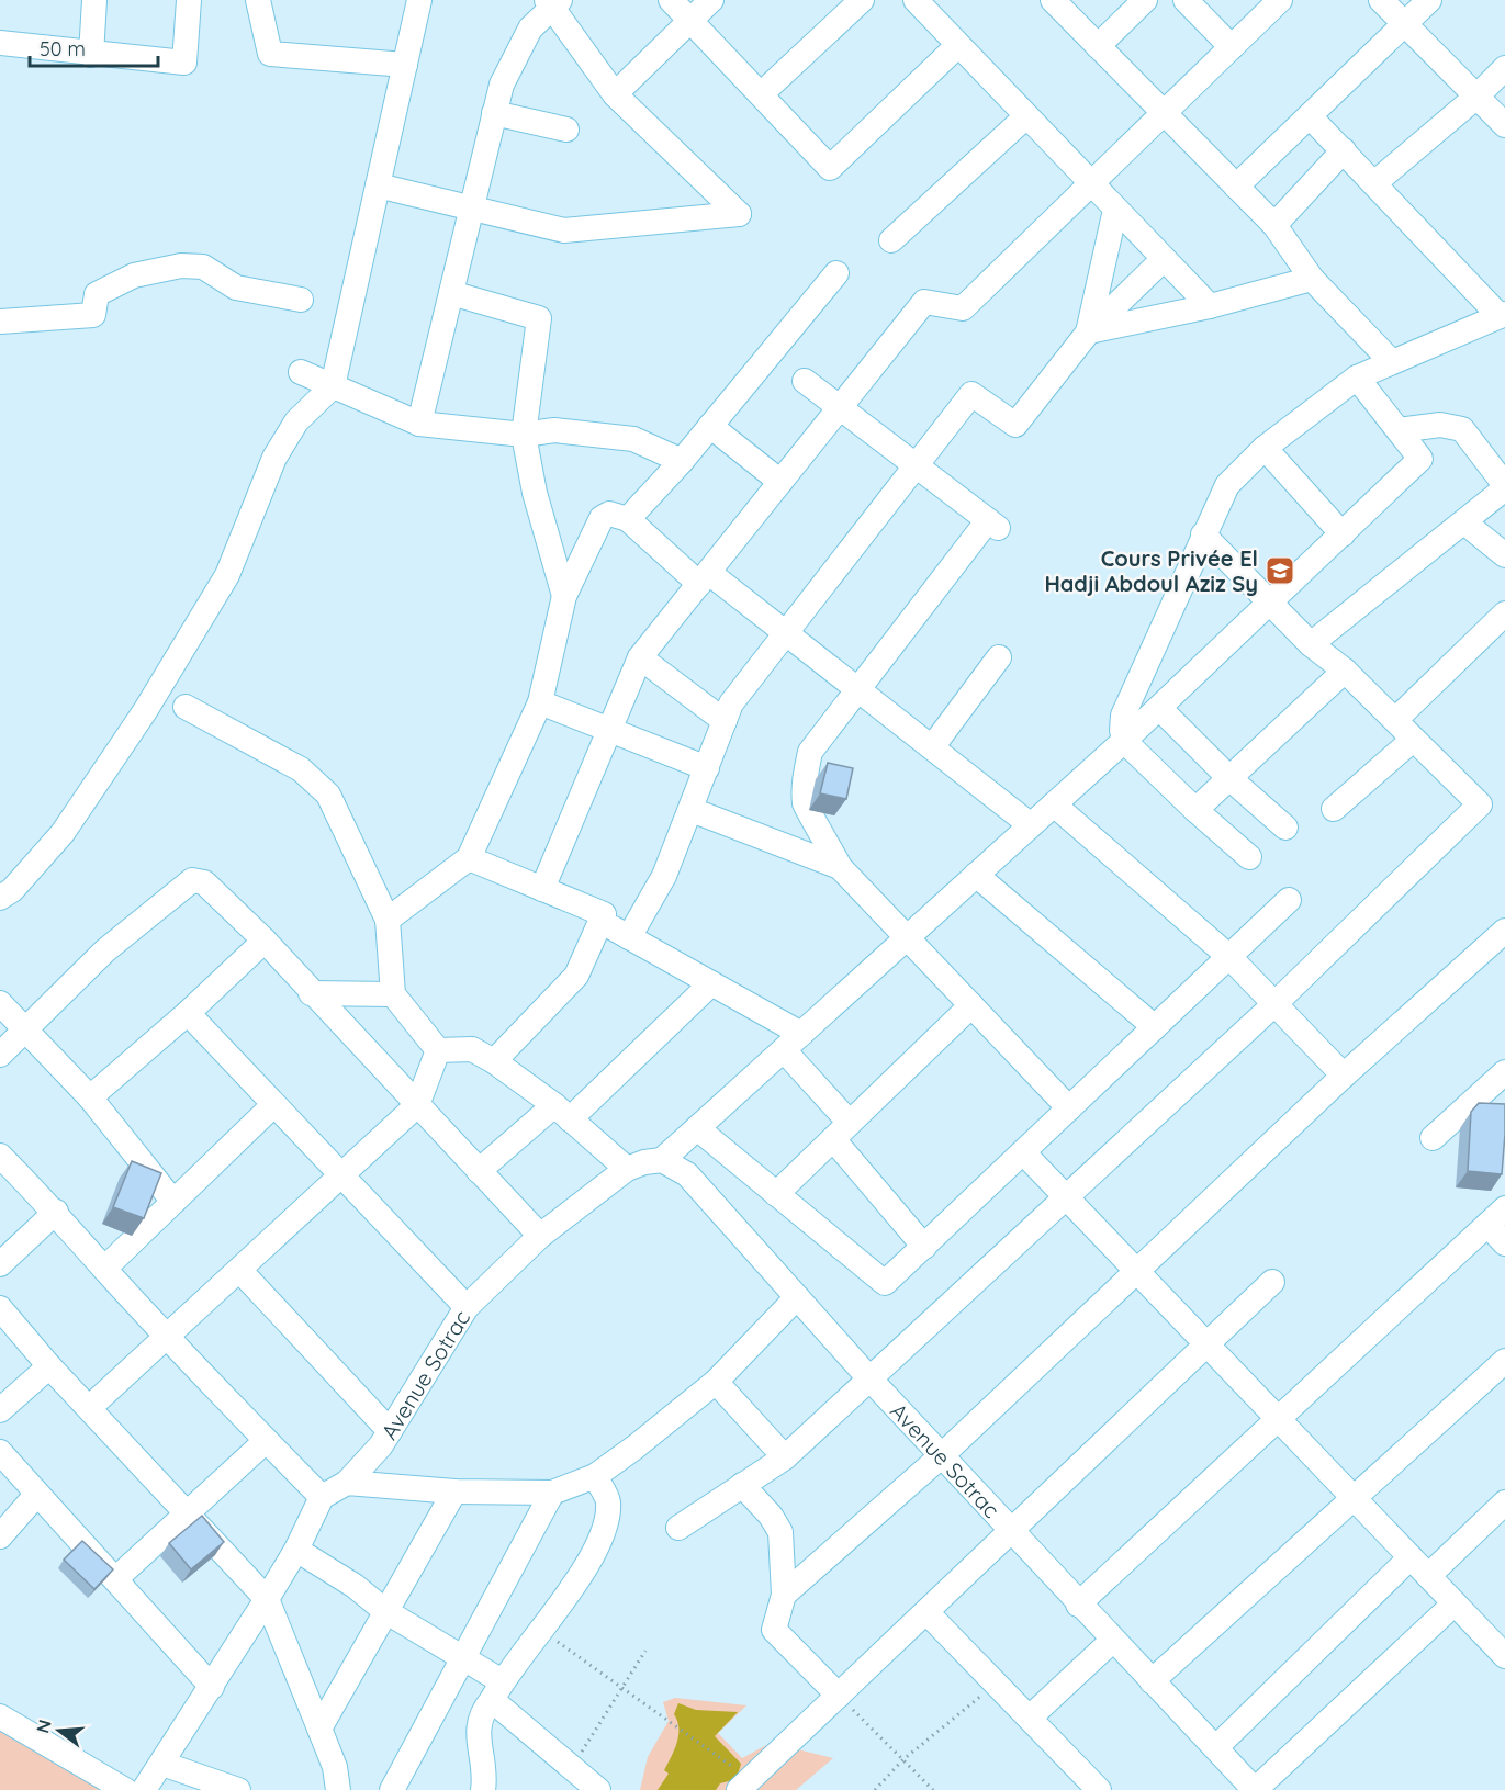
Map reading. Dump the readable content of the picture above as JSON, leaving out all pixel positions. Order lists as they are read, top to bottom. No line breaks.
{"streets":{"street":["Avenue Sotrac"]},"places":{"school or university":["Cours Privée El Hadji Abdoul Aziz Sy"]},"scale_bar":"50 m","north":"left"}
